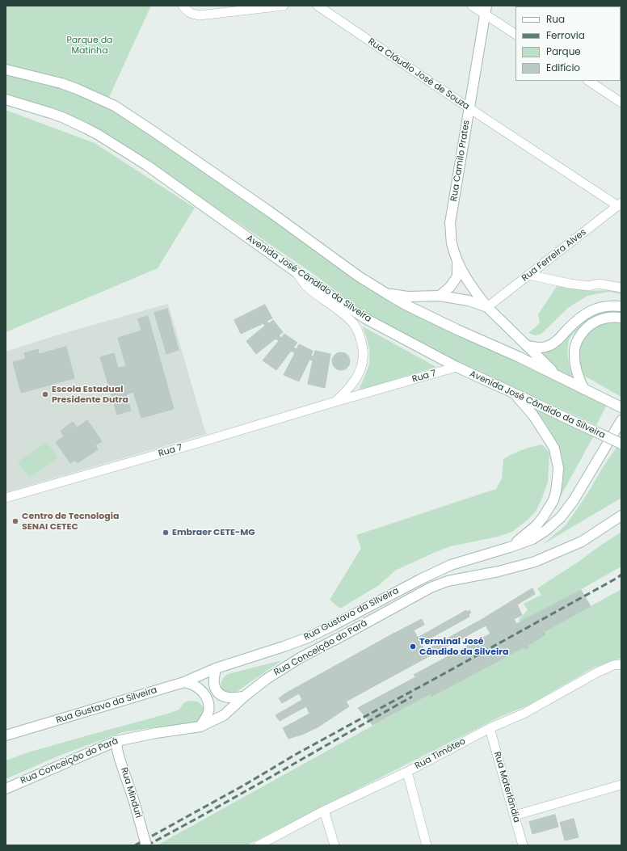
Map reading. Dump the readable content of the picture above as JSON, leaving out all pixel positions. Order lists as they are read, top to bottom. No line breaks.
{"streets":{"main road":["Rua Camilo Prates","Avenida José Cândido da Silveira","Rua Gustavo da Silveira","Rua Conceição do Pará","Rua Minduri"],"street":["Rua Cláudio José de Souza","Rua Ferreira Alves","Rua 7","Rua Timóteo","Rua Materlândia"]},"crossings":[["Rua Cláudio José de Souza","Rua Camilo Prates"],["Rua Cláudio José de Souza","Rua Ferreira Alves"],["Rua Camilo Prates","Rua Ferreira Alves"],["Avenida José Cândido da Silveira","Rua 7"],["Rua Conceição do Pará","Rua Minduri"],["Rua Timóteo","Rua Materlândia"]],"parks":["Parque da Matinha"],"places":["Escola Estadual Presidente Dutra","Centro de Tecnologia SENAI CETEC","Embraer CETE-MG","Terminal José Cândido da Silveira"],"legend":["Rua","Ferrovia","Parque","Edifício"]}
